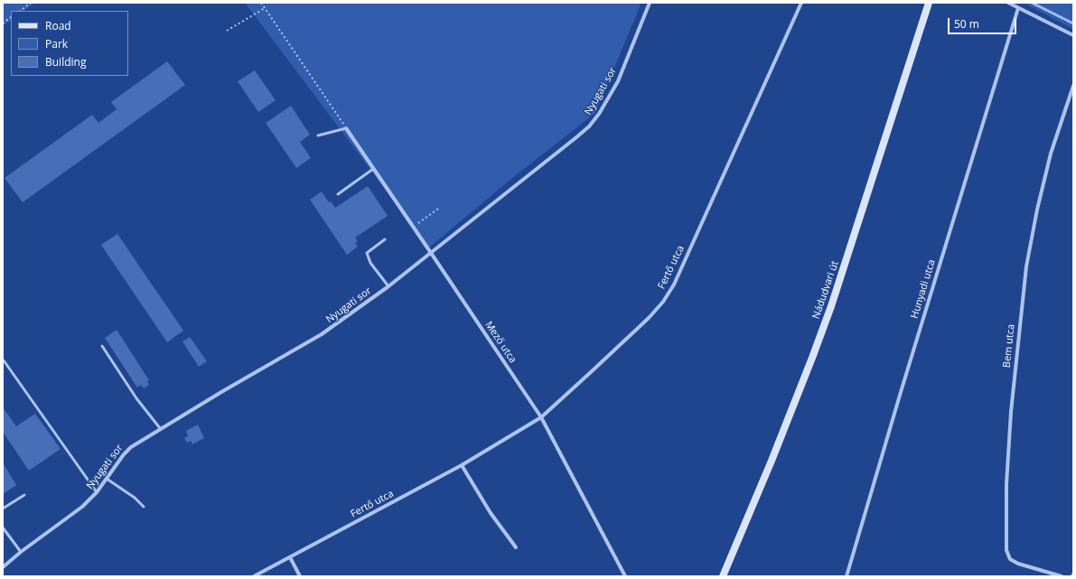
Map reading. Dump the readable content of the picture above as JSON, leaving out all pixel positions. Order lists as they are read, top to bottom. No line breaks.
{"streets":{"main road":["Nádudvari út"],"street":["Nyugati sor","Fertő utca","Hunyadi utca","Mező utca","Bem utca"]},"crossings":[["Nyugati sor","Mező utca"],["Fertő utca","Mező utca"]],"legend":["Road","Park","Building"],"scale_bar":"50 m"}
